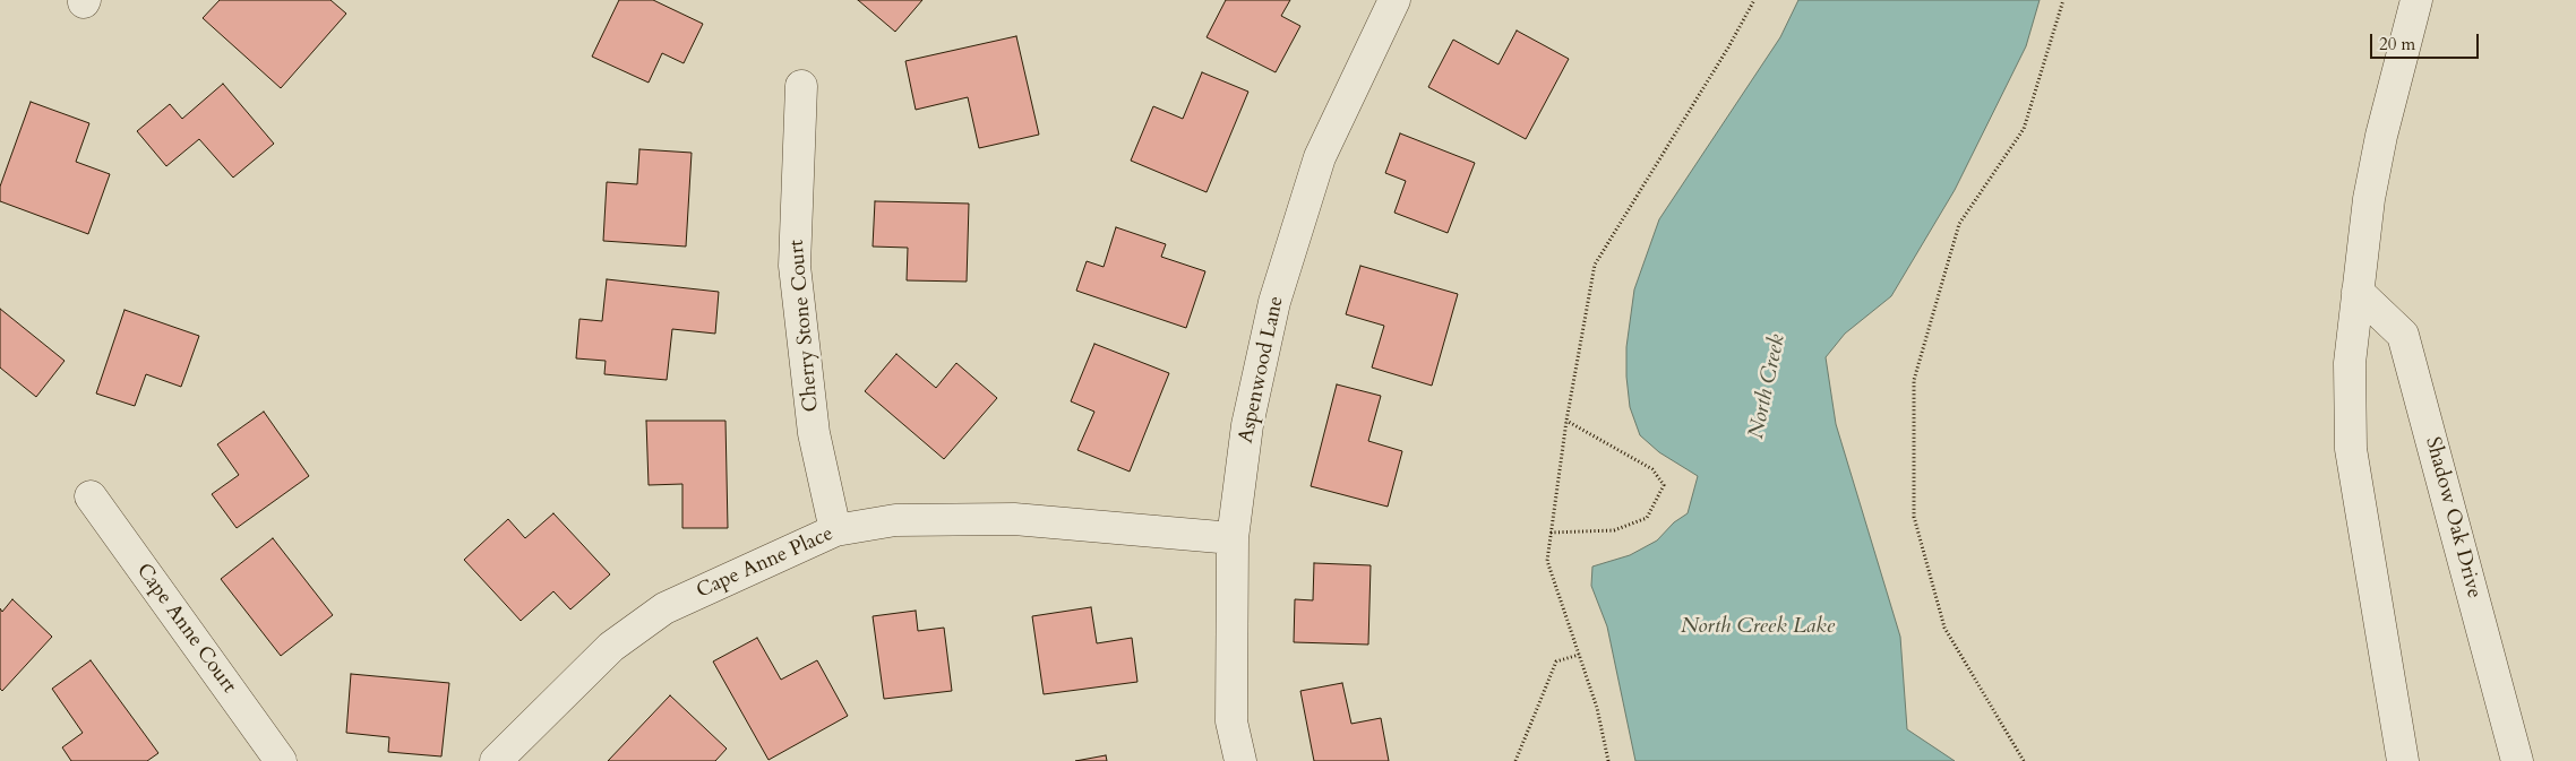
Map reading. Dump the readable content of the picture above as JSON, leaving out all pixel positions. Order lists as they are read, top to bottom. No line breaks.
{"streets":{"street":["Cherry Stone Court","Aspenwood Lane","Shadow Oak Drive","Cape Anne Place","Cape Anne Court"]},"crossings":[["Cherry Stone Court","Cape Anne Place"],["Aspenwood Lane","Cape Anne Place"]],"water":["North Creek","North Creek Lake"],"scale_bar":"20 m"}
